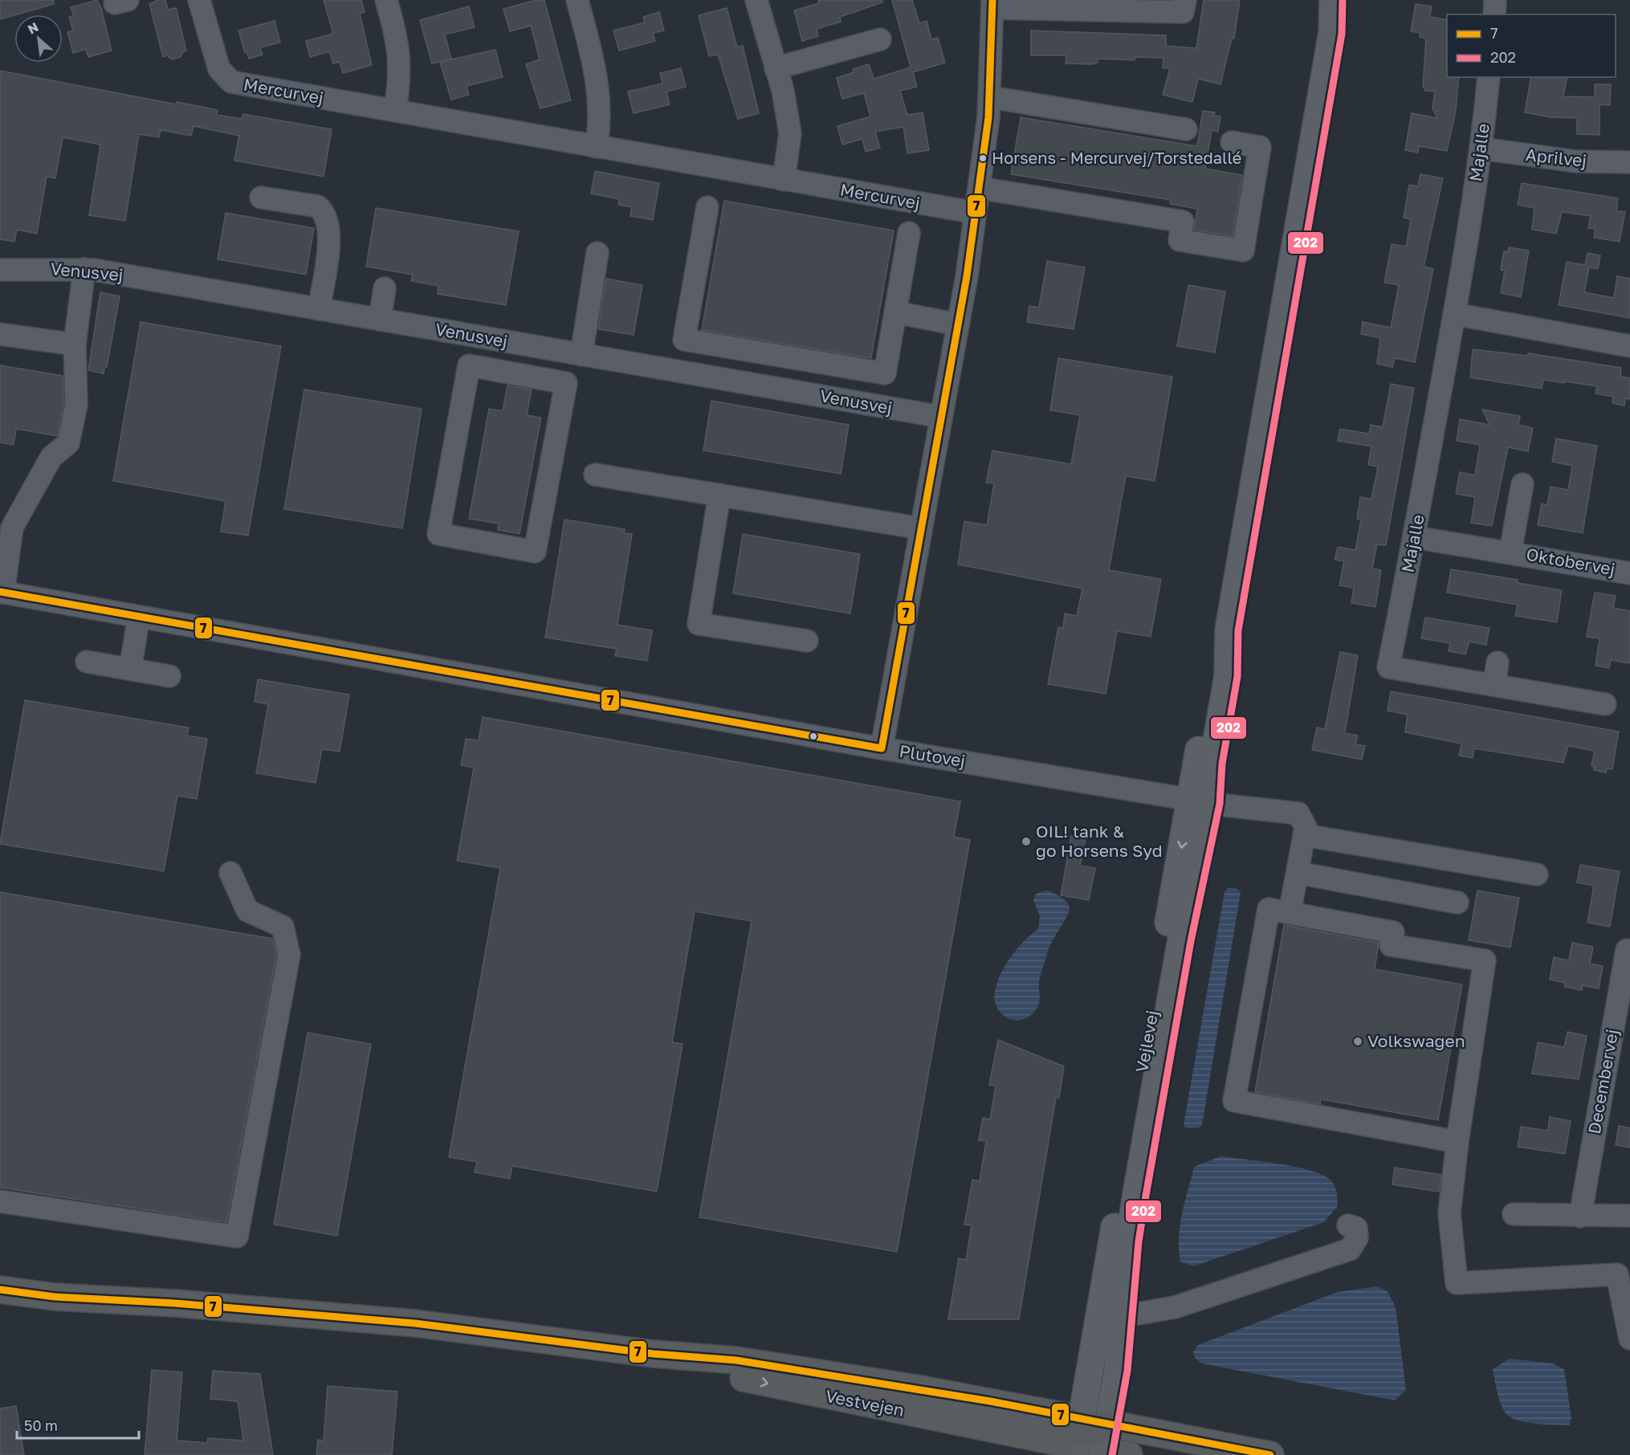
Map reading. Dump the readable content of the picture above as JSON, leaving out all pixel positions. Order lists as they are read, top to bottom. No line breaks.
{"streets":{"highway":["Vestvejen"],"main road":["Vejlevej"],"street":["Mercurvej","Majalle","Aprilvej","Venusvej","Oktobervej","Plutovej","Decembervej"]},"crossings":[["Majalle","Aprilvej"],["Majalle","Oktobervej"],["Plutovej","Vejlevej"],["Vejlevej","Vestvejen"]],"places":["Horsens - Mercurvej/Torstedallé","OIL! tank & go Horsens Syd","Volkswagen"],"lines":["transit line 7","transit line 202"],"legend":["7","202"],"scale_bar":"50 m","north":"top left"}
